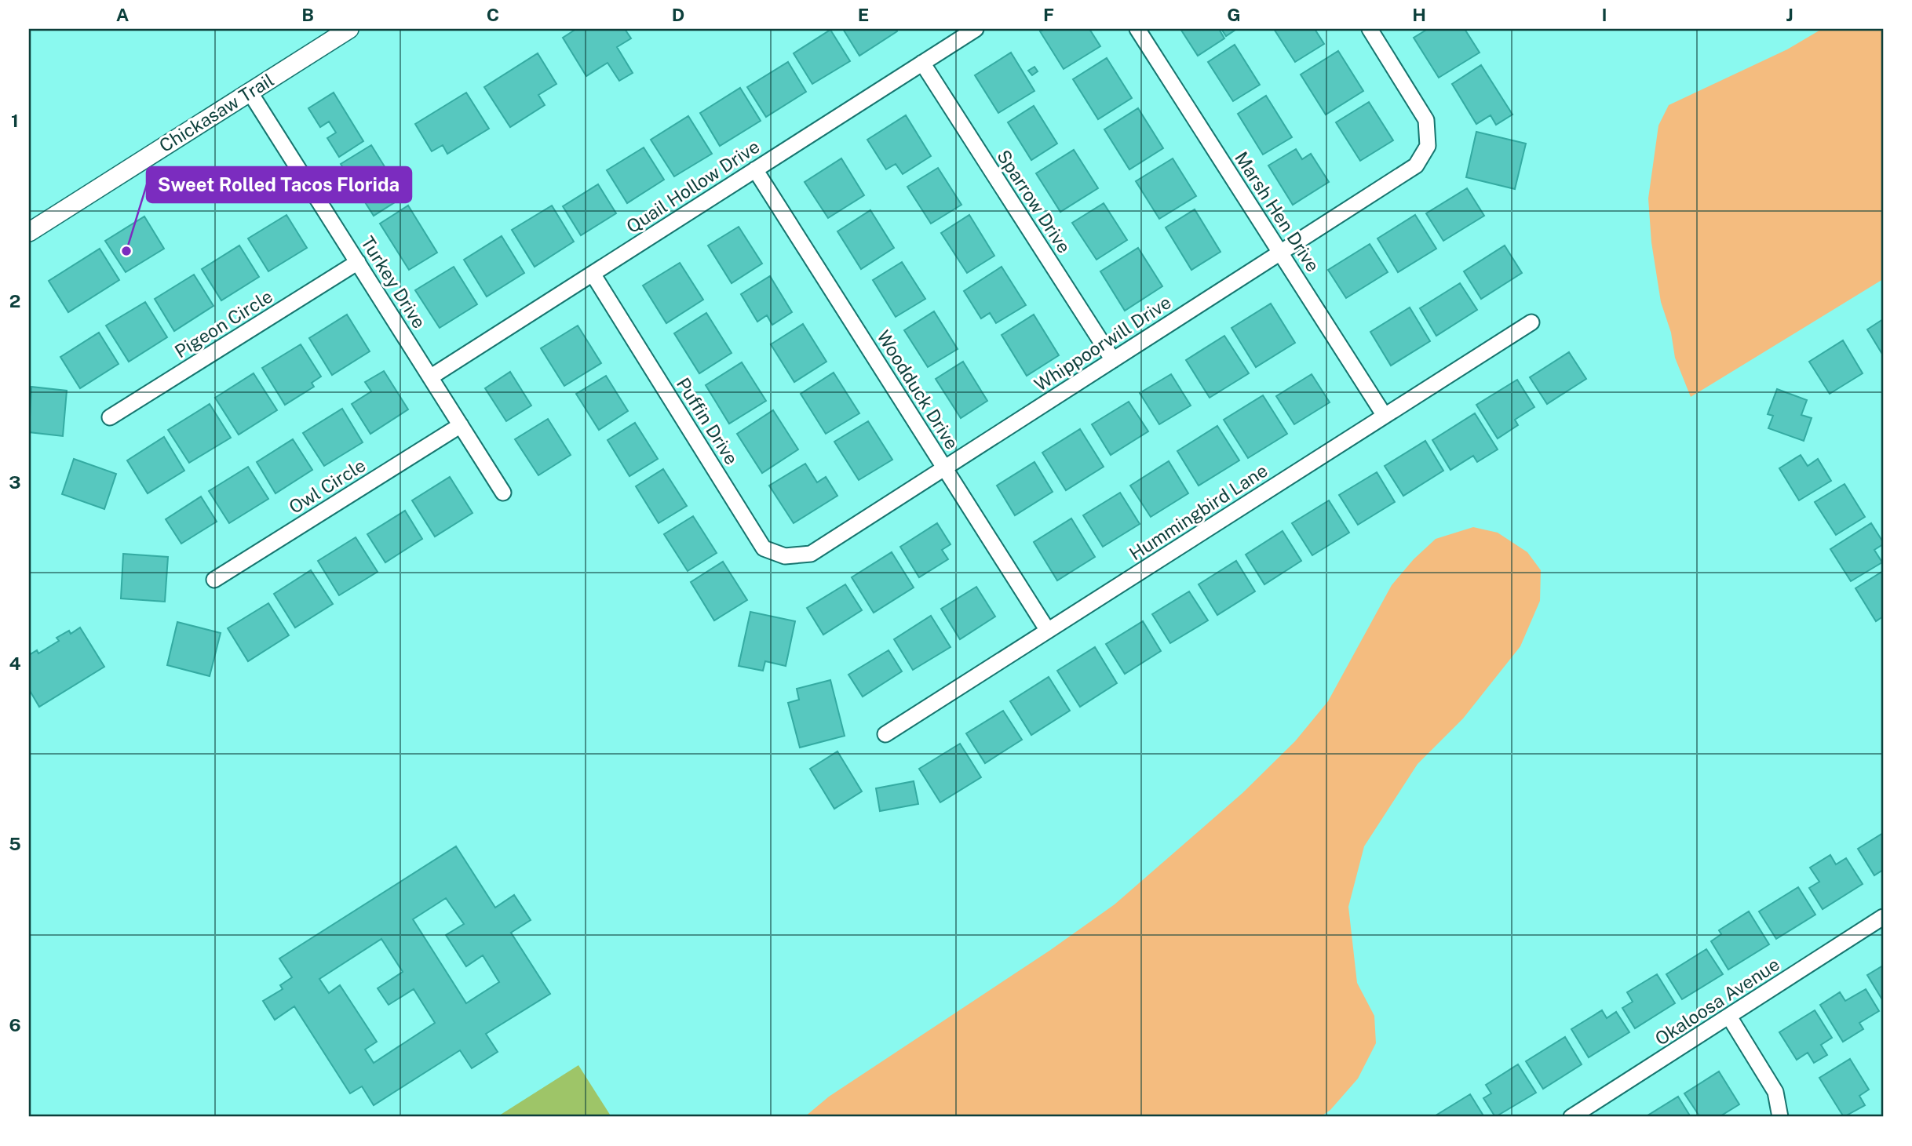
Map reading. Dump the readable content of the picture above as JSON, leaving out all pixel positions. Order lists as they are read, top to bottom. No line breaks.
{"streets":{"street":["Chickasaw Trail","Quail Hollow Drive","Sparrow Drive","Marsh Hen Drive","Turkey Drive","Pigeon Circle","Whippoorwill Drive","Woodduck Drive","Puffin Drive","Owl Circle","Hummingbird Lane","Okaloosa Avenue"]},"crossings":[["Chickasaw Trail","Turkey Drive"],["Quail Hollow Drive","Sparrow Drive"],["Quail Hollow Drive","Turkey Drive"],["Quail Hollow Drive","Woodduck Drive"],["Quail Hollow Drive","Puffin Drive"],["Sparrow Drive","Whippoorwill Drive"],["Marsh Hen Drive","Whippoorwill Drive"],["Marsh Hen Drive","Hummingbird Lane"],["Turkey Drive","Pigeon Circle"],["Turkey Drive","Owl Circle"],["Whippoorwill Drive","Woodduck Drive"],["Whippoorwill Drive","Puffin Drive"],["Woodduck Drive","Hummingbird Lane"]],"places":["Sweet Rolled Tacos Florida"],"grid":{"columns":["A","B","C","D","E","F","G","H","I","J"],"rows":["1","2","3","4","5","6"]}}
